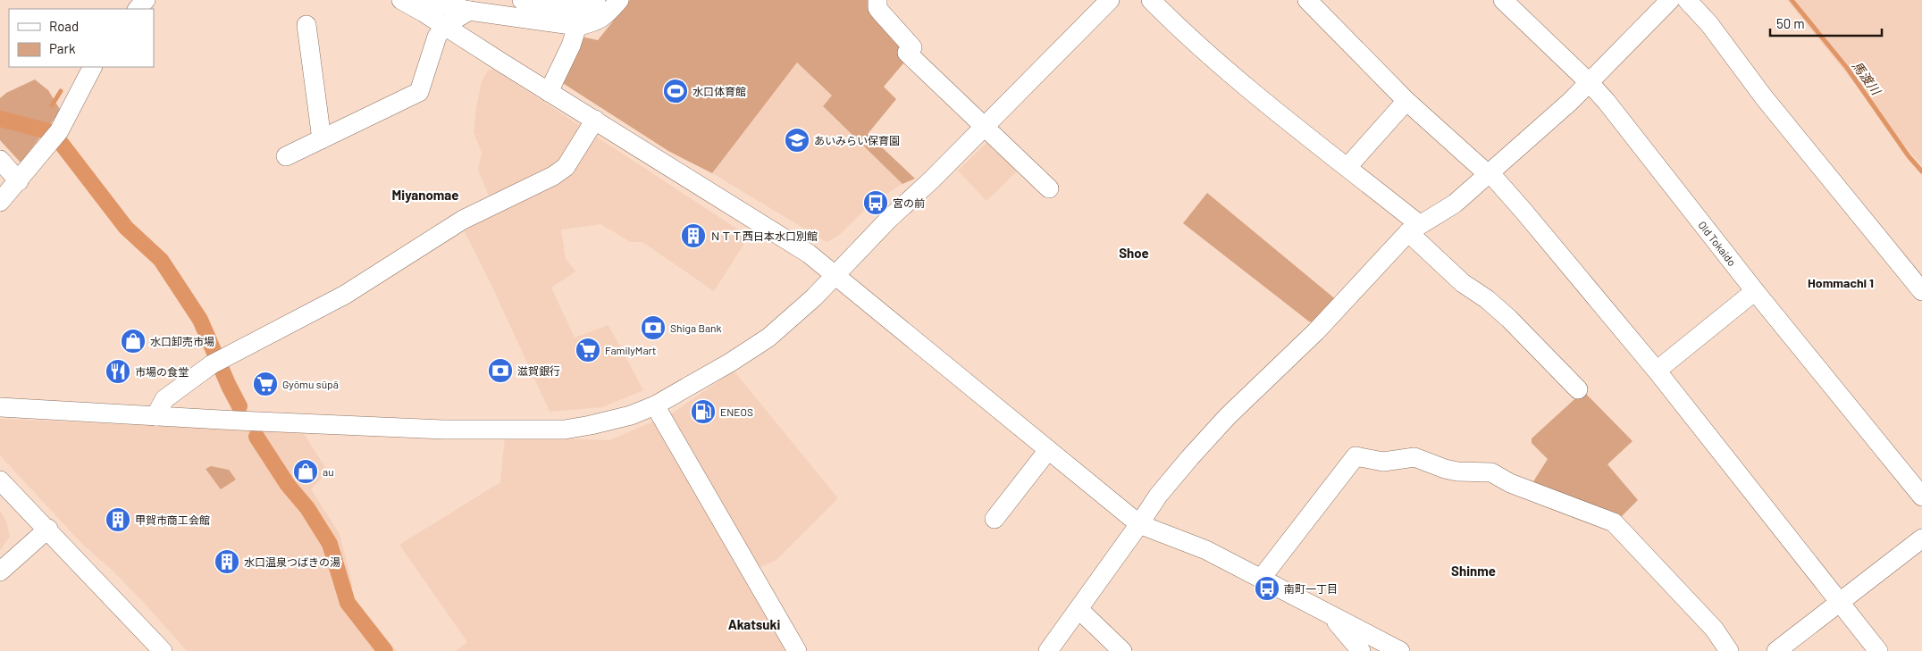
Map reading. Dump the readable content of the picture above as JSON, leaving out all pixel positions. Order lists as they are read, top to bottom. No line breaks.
{"streets":{"street":["Old Tokaido"]},"districts":["Miyanomae","Shoe","Hommachi 1","Shinme","Akatsuki"],"water":["馬渡川"],"places":{"sports":["水口体育館"],"school or university":["あいみらい保育園"],"bus stop":["宮の前","南町一丁目"],"building":["ＮＴＴ西日本水口別館","甲賀市商工会館","水口温泉つばきの湯"],"bank":["Shiga Bank","滋賀銀行"],"shop":["水口卸売市場","au"],"supermarket":["FamilyMart","Gyōmu sūpā"],"restaurant":["市場の食堂"],"fuel station":["ENEOS"]},"legend":["Road","Park"],"scale_bar":"50 m"}
